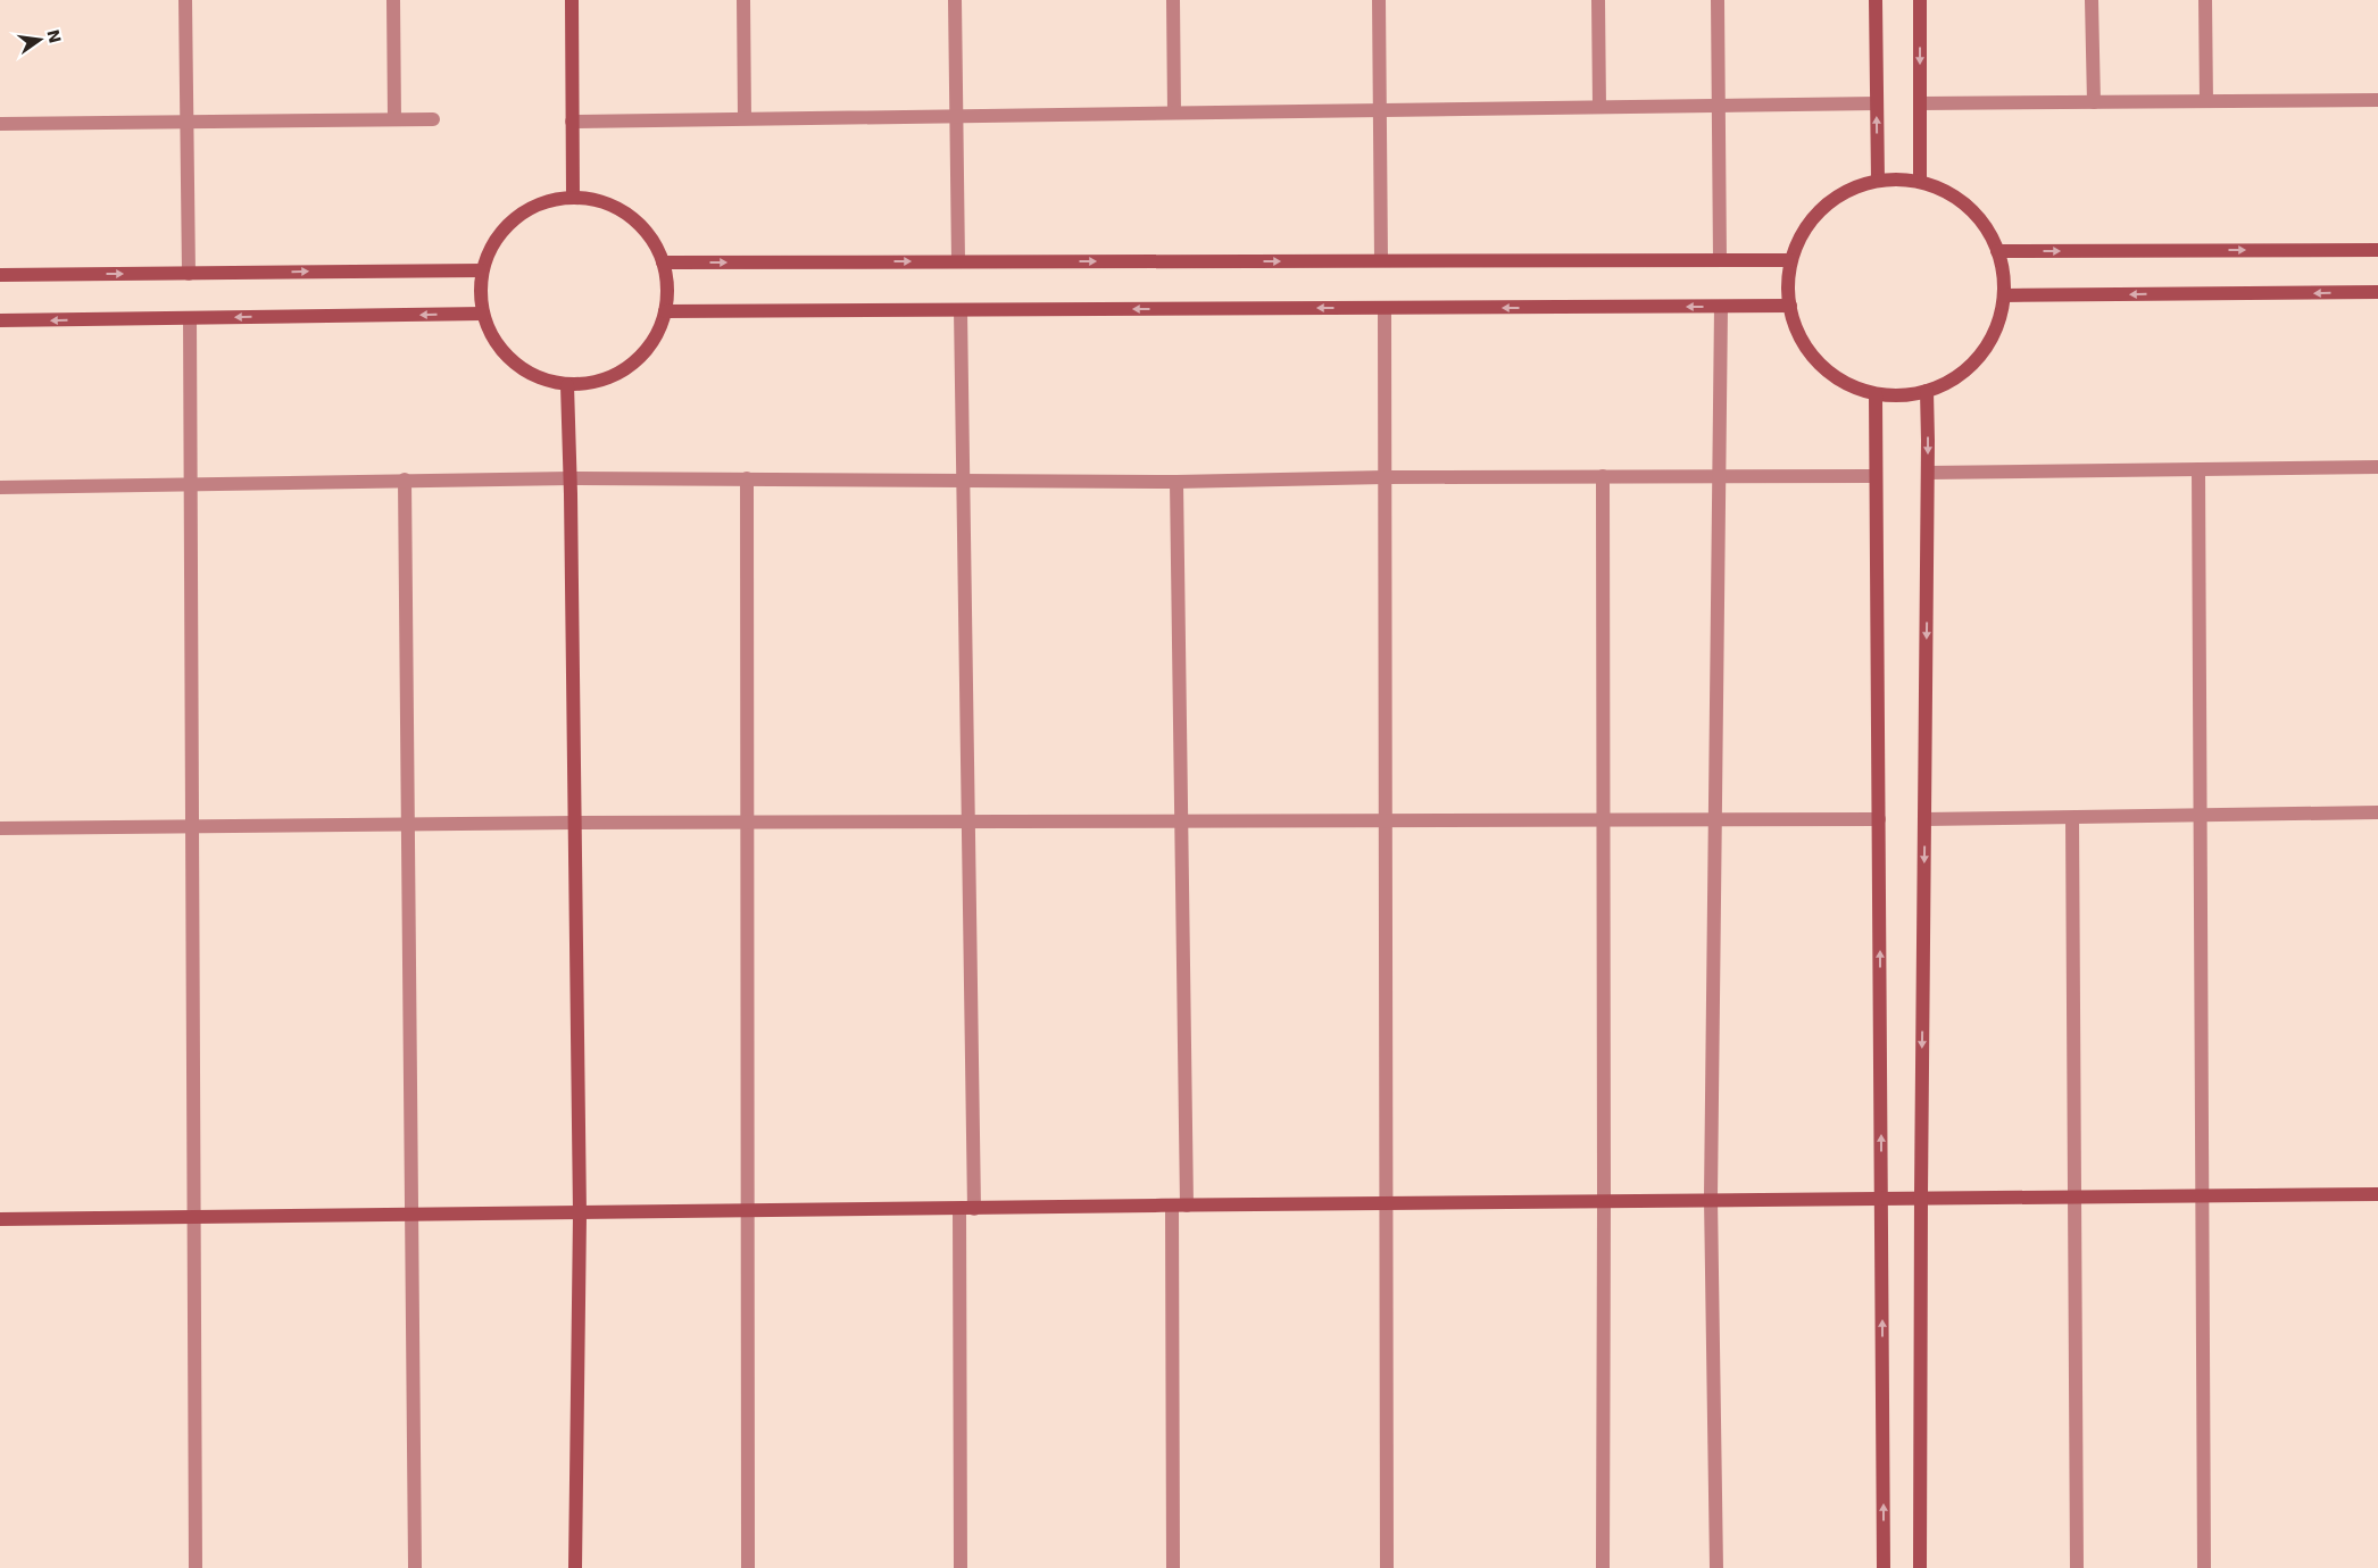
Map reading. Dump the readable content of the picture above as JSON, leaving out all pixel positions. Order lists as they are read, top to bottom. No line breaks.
{"north":"right"}
